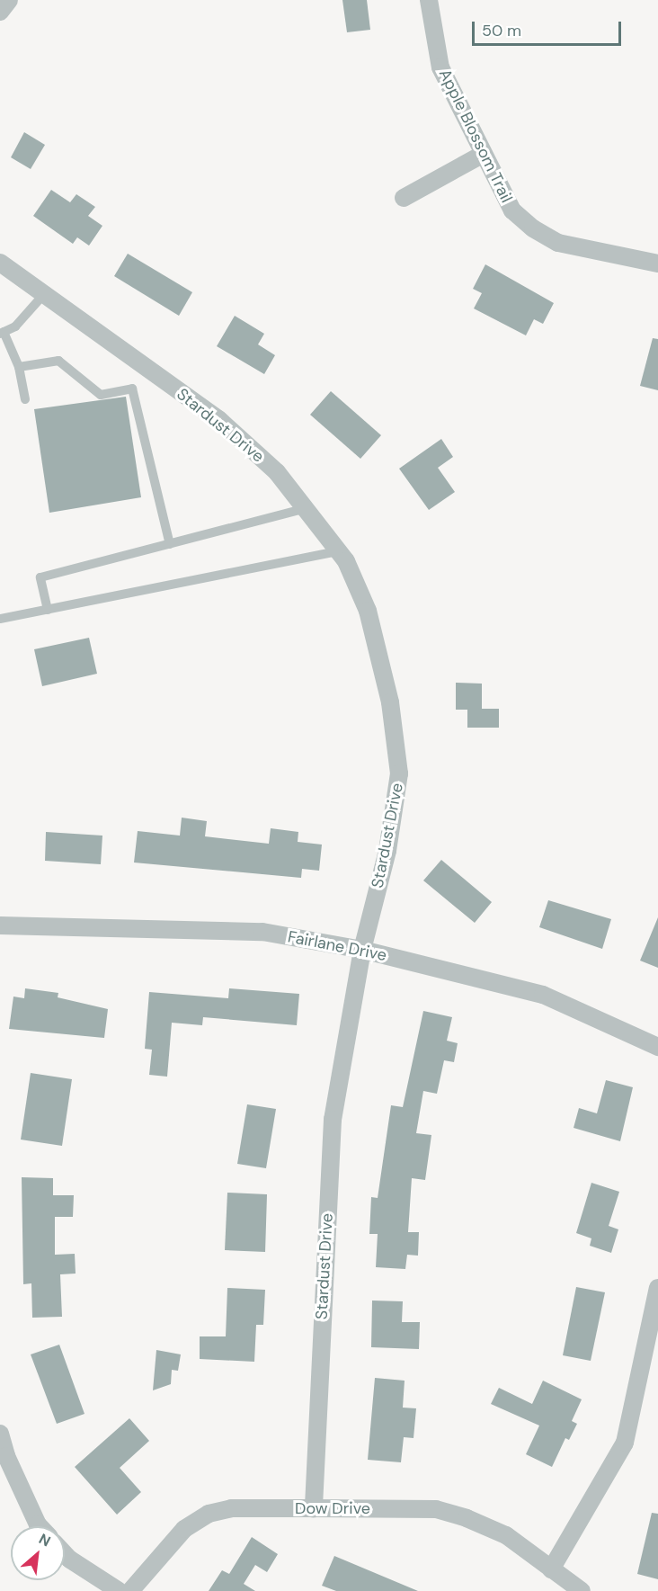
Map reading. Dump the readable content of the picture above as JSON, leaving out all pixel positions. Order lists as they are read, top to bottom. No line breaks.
{"streets":{"street":["Apple Blossom Trail","Stardust Drive","Fairlane Drive","Dow Drive"]},"crossings":[["Stardust Drive","Fairlane Drive"],["Stardust Drive","Dow Drive"]],"scale_bar":"50 m","north":"top right"}
